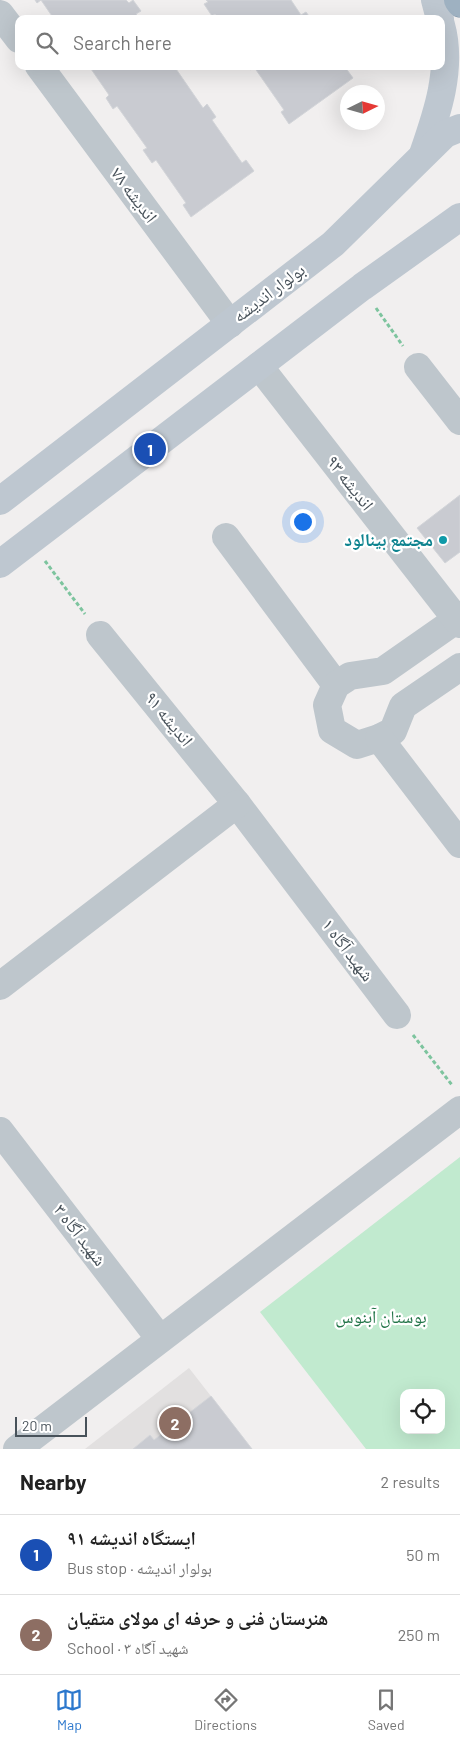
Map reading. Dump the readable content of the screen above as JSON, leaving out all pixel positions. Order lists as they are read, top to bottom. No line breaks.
{"streets":{"main road":["بولوار اندیشه"],"street":["اندیشه ۷۸","اندیشه ۹۳","اندیشه ۹۱","شهید آگاه ۱","شهید آگاه ۳"]},"crossings":[["اندیشه ۷۸","بولوار اندیشه"],["اندیشه ۹۱","شهید آگاه ۱"]],"parks":["بوستان آبنوس"],"places":["مجتمع بینالود"],"scale_bar":"20 m","north":"right","page":{"search":"Search here","pins":["1","2"],"scale":"20 m","heading":["Nearby","2 results"],"list":[{"mark":"1","name":"ایستگاه اندیشه ۹۱","note":"Bus stop · بولوار اندیشه","value":"50 m"},{"mark":"2","name":"هنرستان فنی و حرفه ای مولای متقیان","note":"School · شهید آگاه ۳","value":"250 m"}],"nav":["Map","Directions","Saved"]}}
